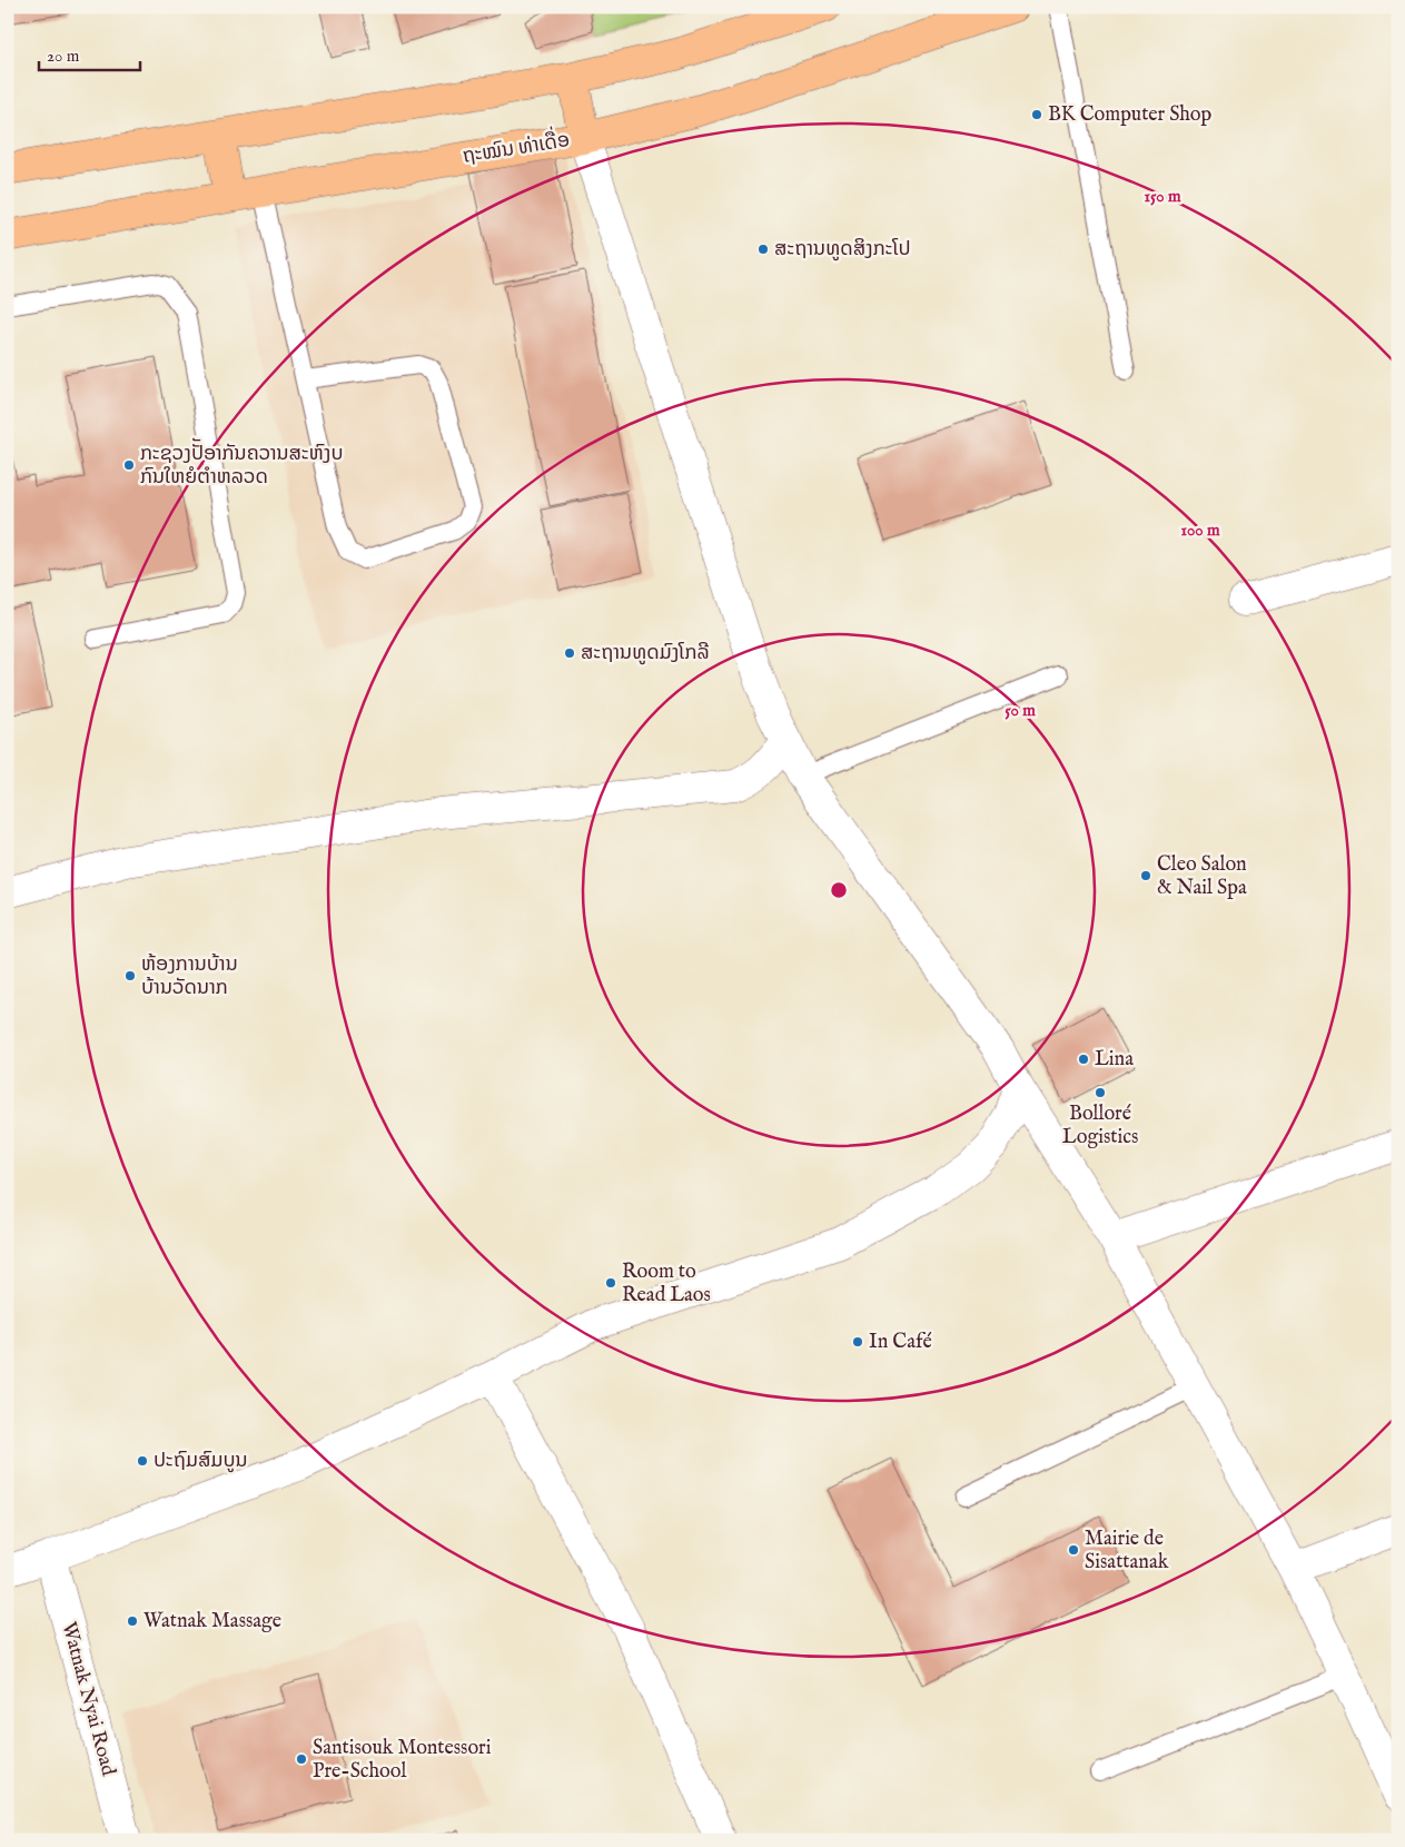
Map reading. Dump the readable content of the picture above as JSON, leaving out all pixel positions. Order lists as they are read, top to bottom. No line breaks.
{"streets":{"main road":["ຖະໝົນ ທ່າເດື່ອ"],"street":["Watnak Nyai Road"]},"places":["BK Computer Shop","ສະຖານທູດສິງກະໂປ","ກະຊວງປັັອາກັນຄວານສະຫົງບ ກົນໃຫຍໍຕຳຫລວດ","ສະຖານທູດມົງໂກລີ","Cleo Salon & Nail Spa","ຫ້ອງການບ້ານ ບ້ານວັດນາກ","Lina","Bolloré Logistics","Room to Read Laos","In Café","ປະຖົມສົມບູນ","Mairie de Sisattanak","Watnak Massage","Santisouk Montessori Pre-School"],"scale_bar":"20 m","rings":["150 m","100 m","50 m"]}
